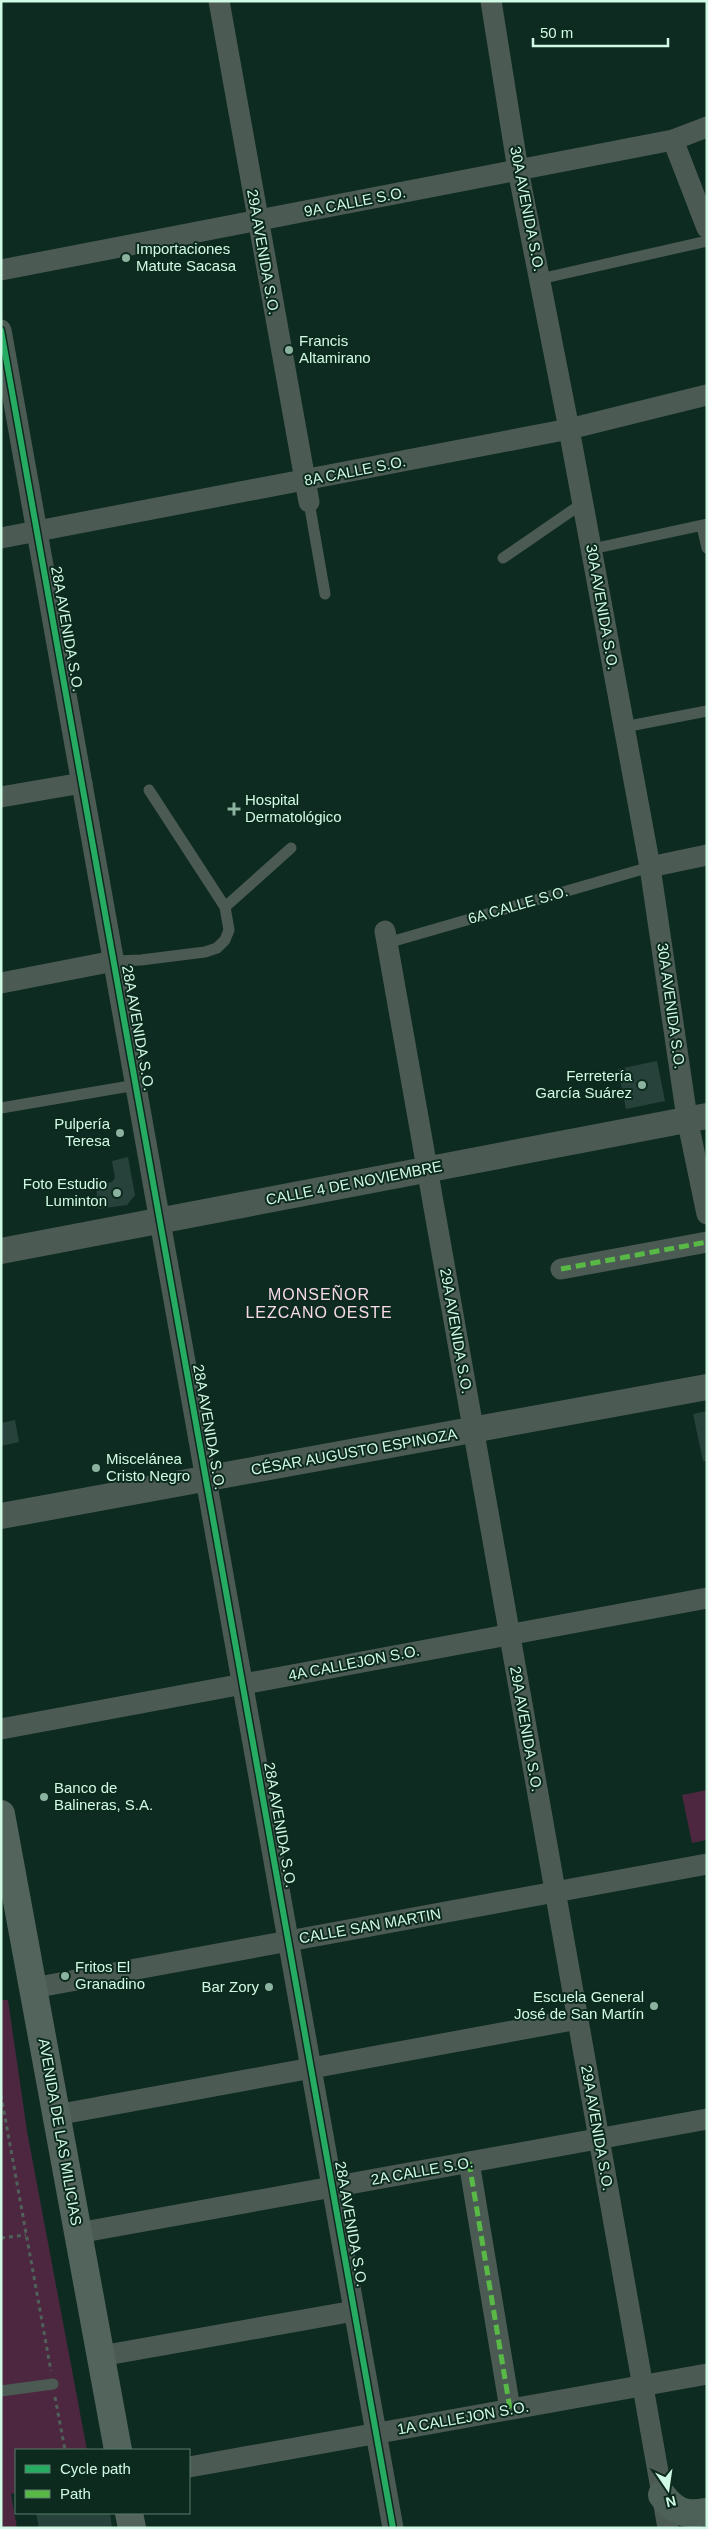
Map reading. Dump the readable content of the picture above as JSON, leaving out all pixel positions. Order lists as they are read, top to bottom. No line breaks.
{"streets":{"main road":["AVENIDA DE LAS MILICIAS"],"street":["9A CALLE S.O.","30A AVENIDA S.O.","29A AVENIDA S.O.","8A CALLE S.O.","28A AVENIDA S.O.","CALLE 4 DE NOVIEMBRE","CÉSAR AUGUSTO ESPINOZA","4A CALLEJON S.O.","CALLE SAN MARTIN","2A CALLE S.O.","1A CALLEJON S.O."],"lane":["6A CALLE S.O."]},"crossings":[["9A CALLE S.O.","30A AVENIDA S.O."],["9A CALLE S.O.","29A AVENIDA S.O."],["30A AVENIDA S.O.","8A CALLE S.O."],["30A AVENIDA S.O.","6A CALLE S.O."],["30A AVENIDA S.O.","CALLE 4 DE NOVIEMBRE"],["29A AVENIDA S.O.","8A CALLE S.O."],["29A AVENIDA S.O.","6A CALLE S.O."],["29A AVENIDA S.O.","CALLE 4 DE NOVIEMBRE"],["29A AVENIDA S.O.","CÉSAR AUGUSTO ESPINOZA"],["29A AVENIDA S.O.","4A CALLEJON S.O."],["29A AVENIDA S.O.","CALLE SAN MARTIN"],["29A AVENIDA S.O.","2A CALLE S.O."],["29A AVENIDA S.O.","1A CALLEJON S.O."],["8A CALLE S.O.","28A AVENIDA S.O."],["28A AVENIDA S.O.","CALLE 4 DE NOVIEMBRE"],["28A AVENIDA S.O.","CÉSAR AUGUSTO ESPINOZA"],["28A AVENIDA S.O.","4A CALLEJON S.O."],["28A AVENIDA S.O.","CALLE SAN MARTIN"],["28A AVENIDA S.O.","2A CALLE S.O."],["28A AVENIDA S.O.","1A CALLEJON S.O."],["CALLE SAN MARTIN","AVENIDA DE LAS MILICIAS"],["AVENIDA DE LAS MILICIAS","2A CALLE S.O."]],"districts":["MONSEÑOR LEZCANO OESTE"],"places":{"other":["Importaciones Matute Sacasa","Francis Altamirano","Ferretería García Suárez","Pulpería Teresa","Foto Estudio Luminton","Miscelánea Cristo Negro","Banco de Balineras, S.A.","Fritos El Granadino","Bar Zory","Escuela General José de San Martín"],"health":["Hospital Dermatológico"]},"legend":["Cycle path","Path"],"scale_bar":"50 m","north":"bottom"}
